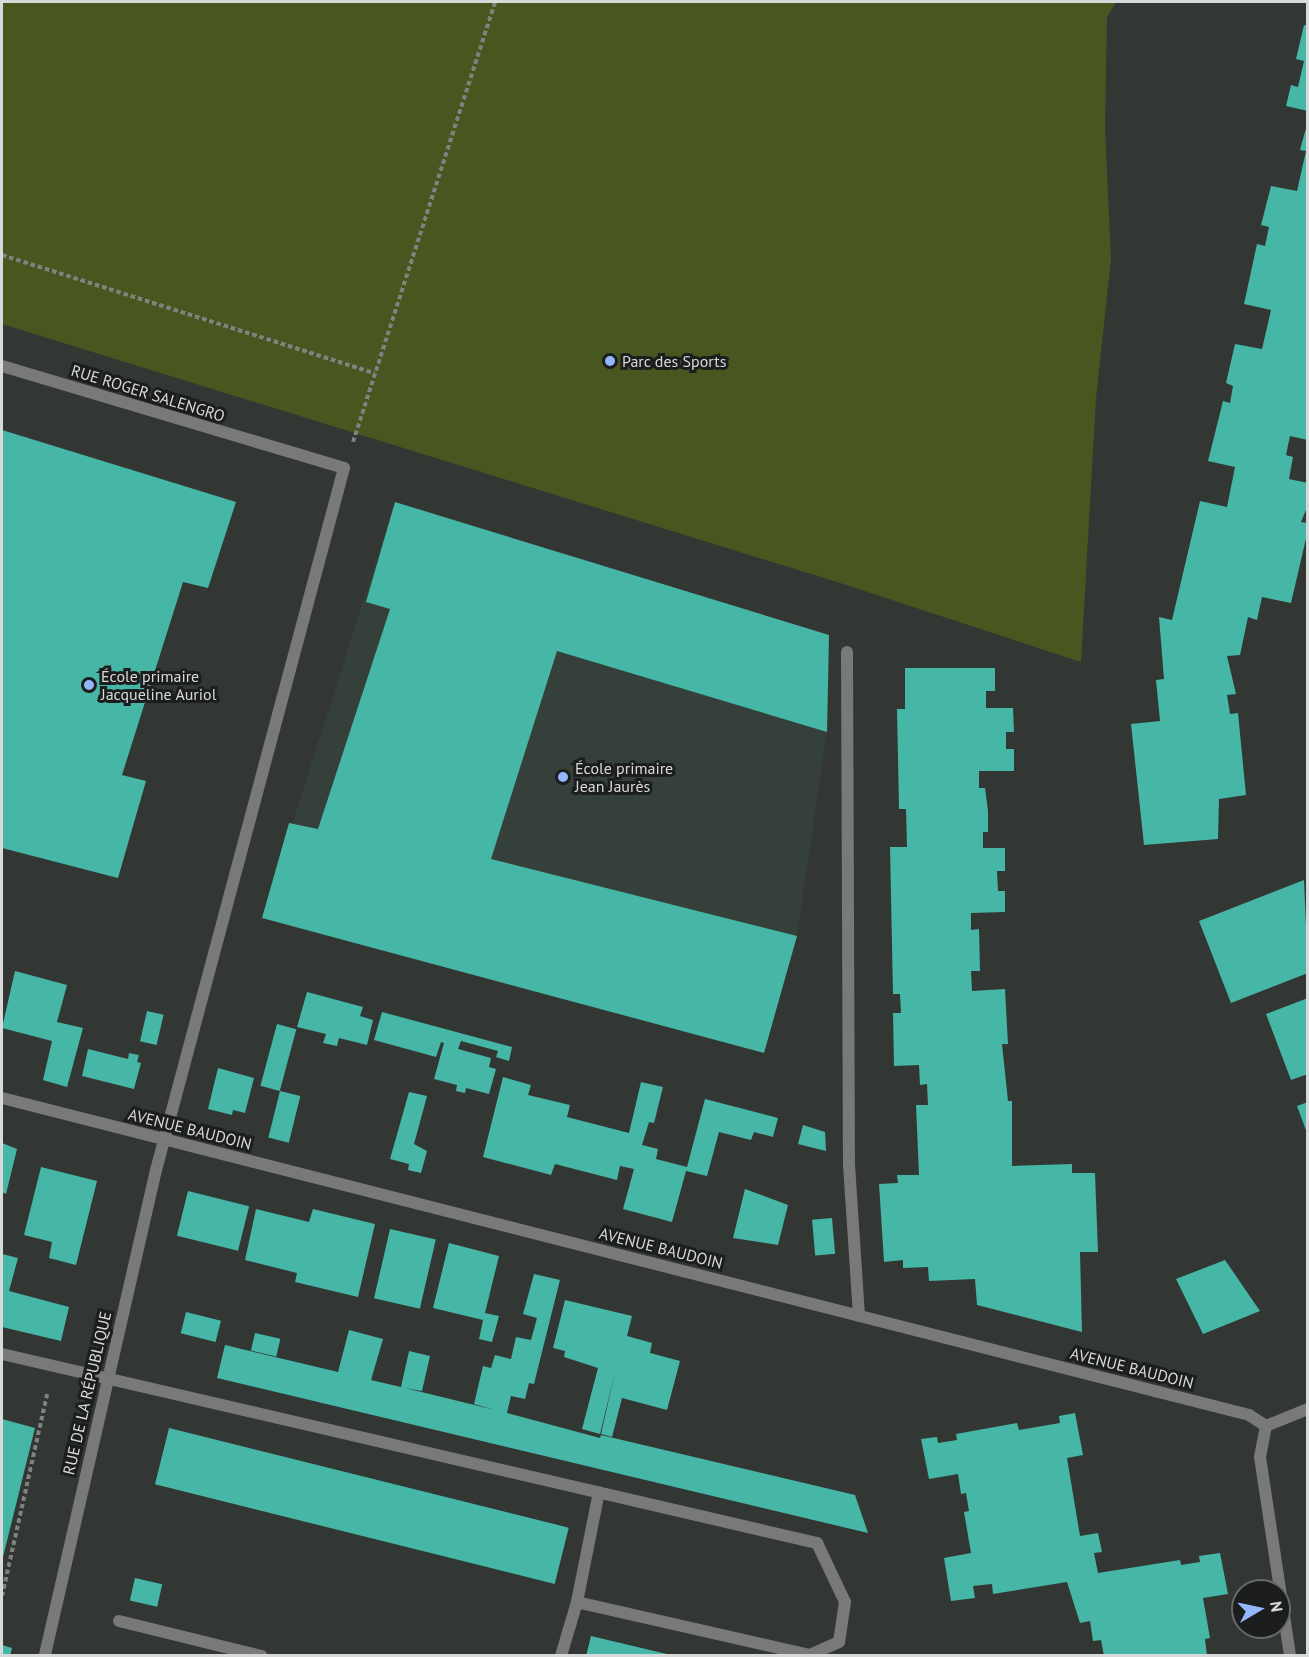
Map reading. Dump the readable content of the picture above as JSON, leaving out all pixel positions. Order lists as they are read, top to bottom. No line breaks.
{"streets":{"street":["RUE ROGER SALENGRO","AVENUE BAUDOIN","RUE DE LA RÉPUBLIQUE"]},"crossings":[["RUE ROGER SALENGRO","RUE DE LA RÉPUBLIQUE"],["AVENUE BAUDOIN","RUE DE LA RÉPUBLIQUE"]],"places":["Parc des Sports","École primaire Jacqueline Auriol","École primaire Jean Jaurès"],"north":"right"}
